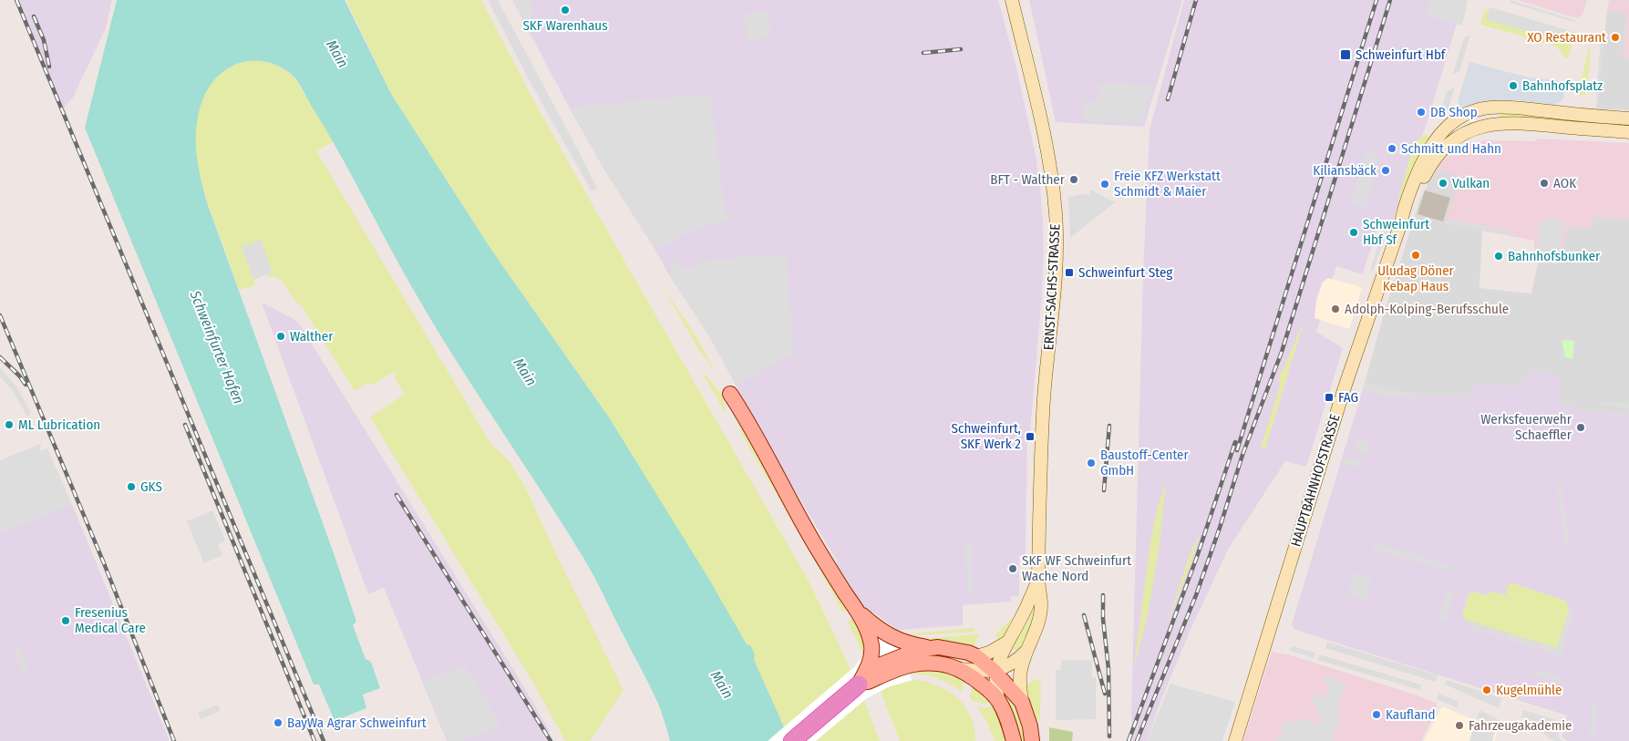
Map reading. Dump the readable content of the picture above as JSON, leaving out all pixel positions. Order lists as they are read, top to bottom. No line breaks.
{"streets":{"main road":["ERNST-SACHS-STRASSE"],"street":["HAUPTBAHNHOFSTRASSE"]},"water":["Main","Schweinfurter Hafen"],"places":{"other":["SKF Warenhaus","XO Restaurant","Bahnhofsplatz","DB Shop","Schmitt und Hahn","Kiliansbäck","BFT - Walther","Vulkan","AOK","Freie KFZ Werkstatt Schmidt & Maier","Schweinfurt Hbf Sf","Uludag Döner Kebap Haus","Bahnhofsbunker","Adolph-Kolping-Berufsschule","Walther","ML Lubrication","Werksfeuerwehr Schaeffler","Baustoff-Center GmbH","GKS","SKF WF Schweinfurt Wache Nord","Fresenius Medical Care","Kugelmühle","Kaufland","BayWa Agrar Schweinfurt","Fahrzeugakademie"],"transit":["Schweinfurt Hbf","Schweinfurt Steg","FAG","Schweinfurt, SKF Werk 2"]}}
